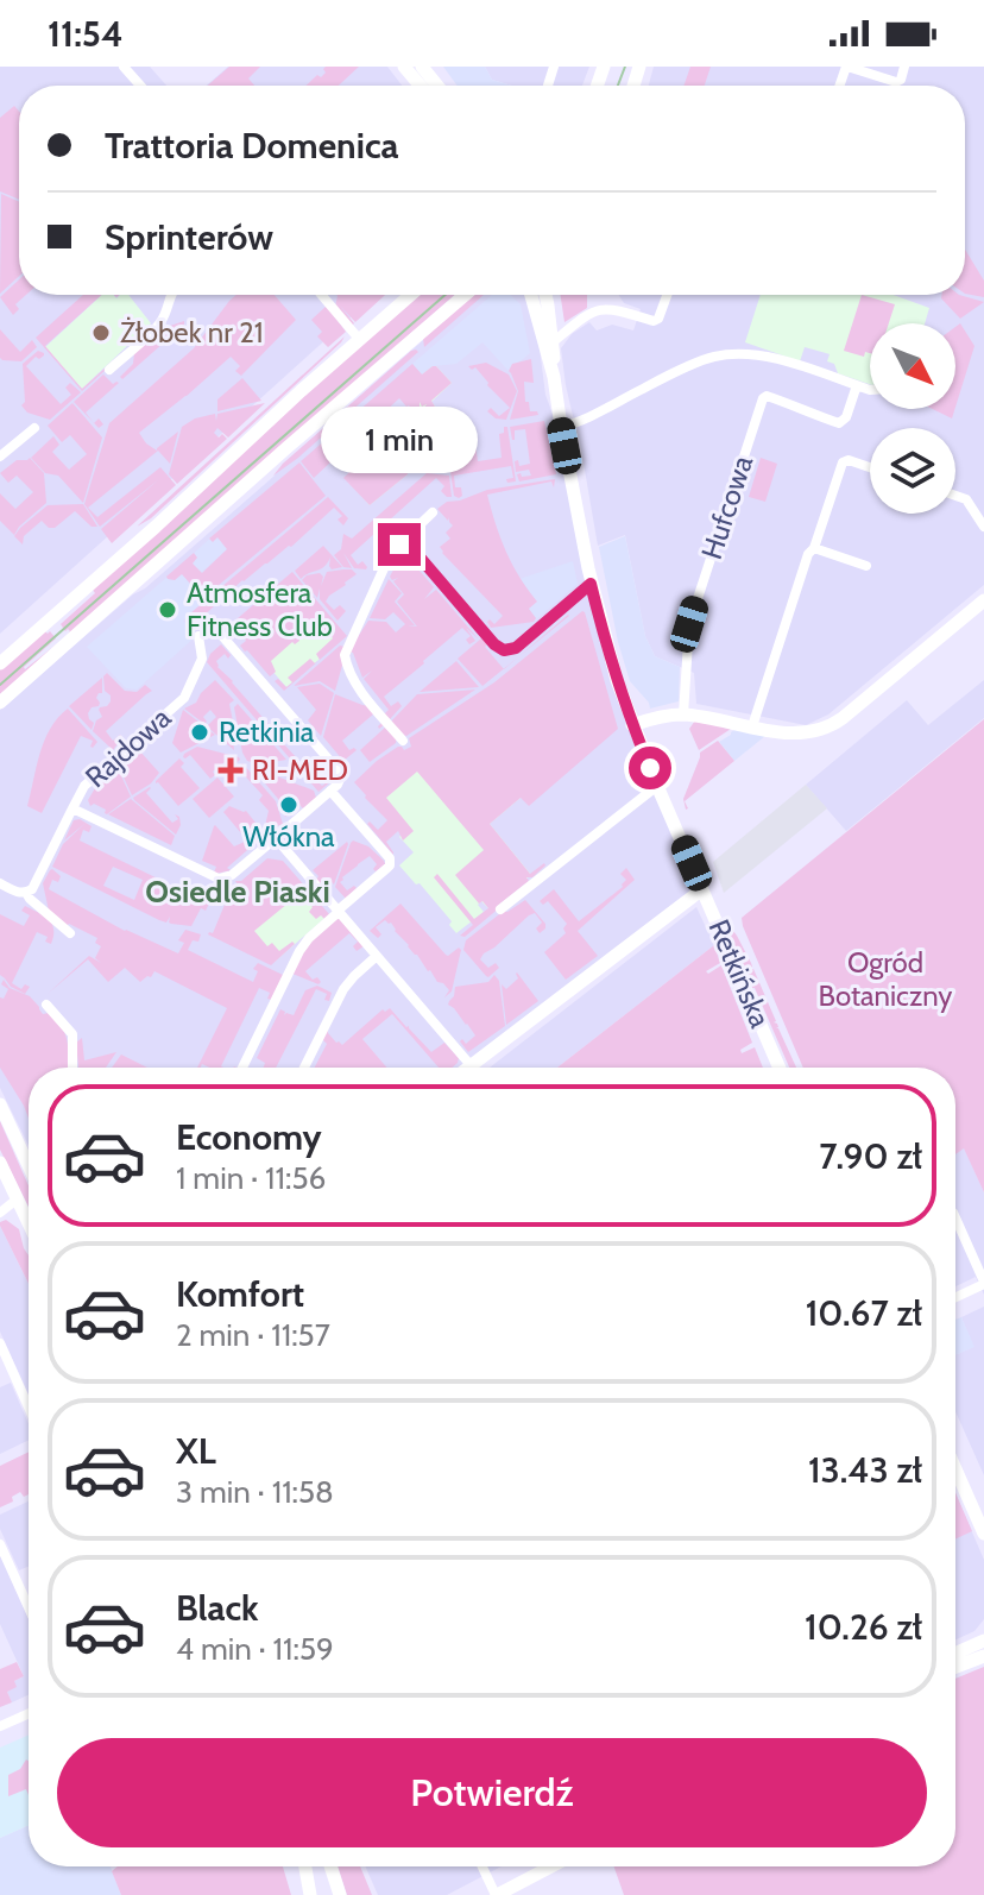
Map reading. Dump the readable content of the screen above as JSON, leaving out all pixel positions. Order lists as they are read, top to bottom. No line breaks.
{"streets":{"street":["Hufcowa","Rajdowa","Retkińska"]},"districts":["Osiedle Piaski"],"parks":["Ogród Botaniczny"],"places":{"other":["Żłobek nr 21","Atmosfera Fitness Club","Retkinia","Włókna"],"health":["RI-MED"]},"north":"bottom right","page":{"status":"11:54","banner":["Trattoria Domenica","Sprinterów"],"bubble":"1 min","list":[{"name":"Economy","note":"1 min · 11:56","value":"7.90 zł"},{"name":"Komfort","note":"2 min · 11:57","value":"10.67 zł"},{"name":"XL","note":"3 min · 11:58","value":"13.43 zł"},{"name":"Black","note":"4 min · 11:59","value":"10.26 zł"}],"buttons":"Potwierdź"}}
